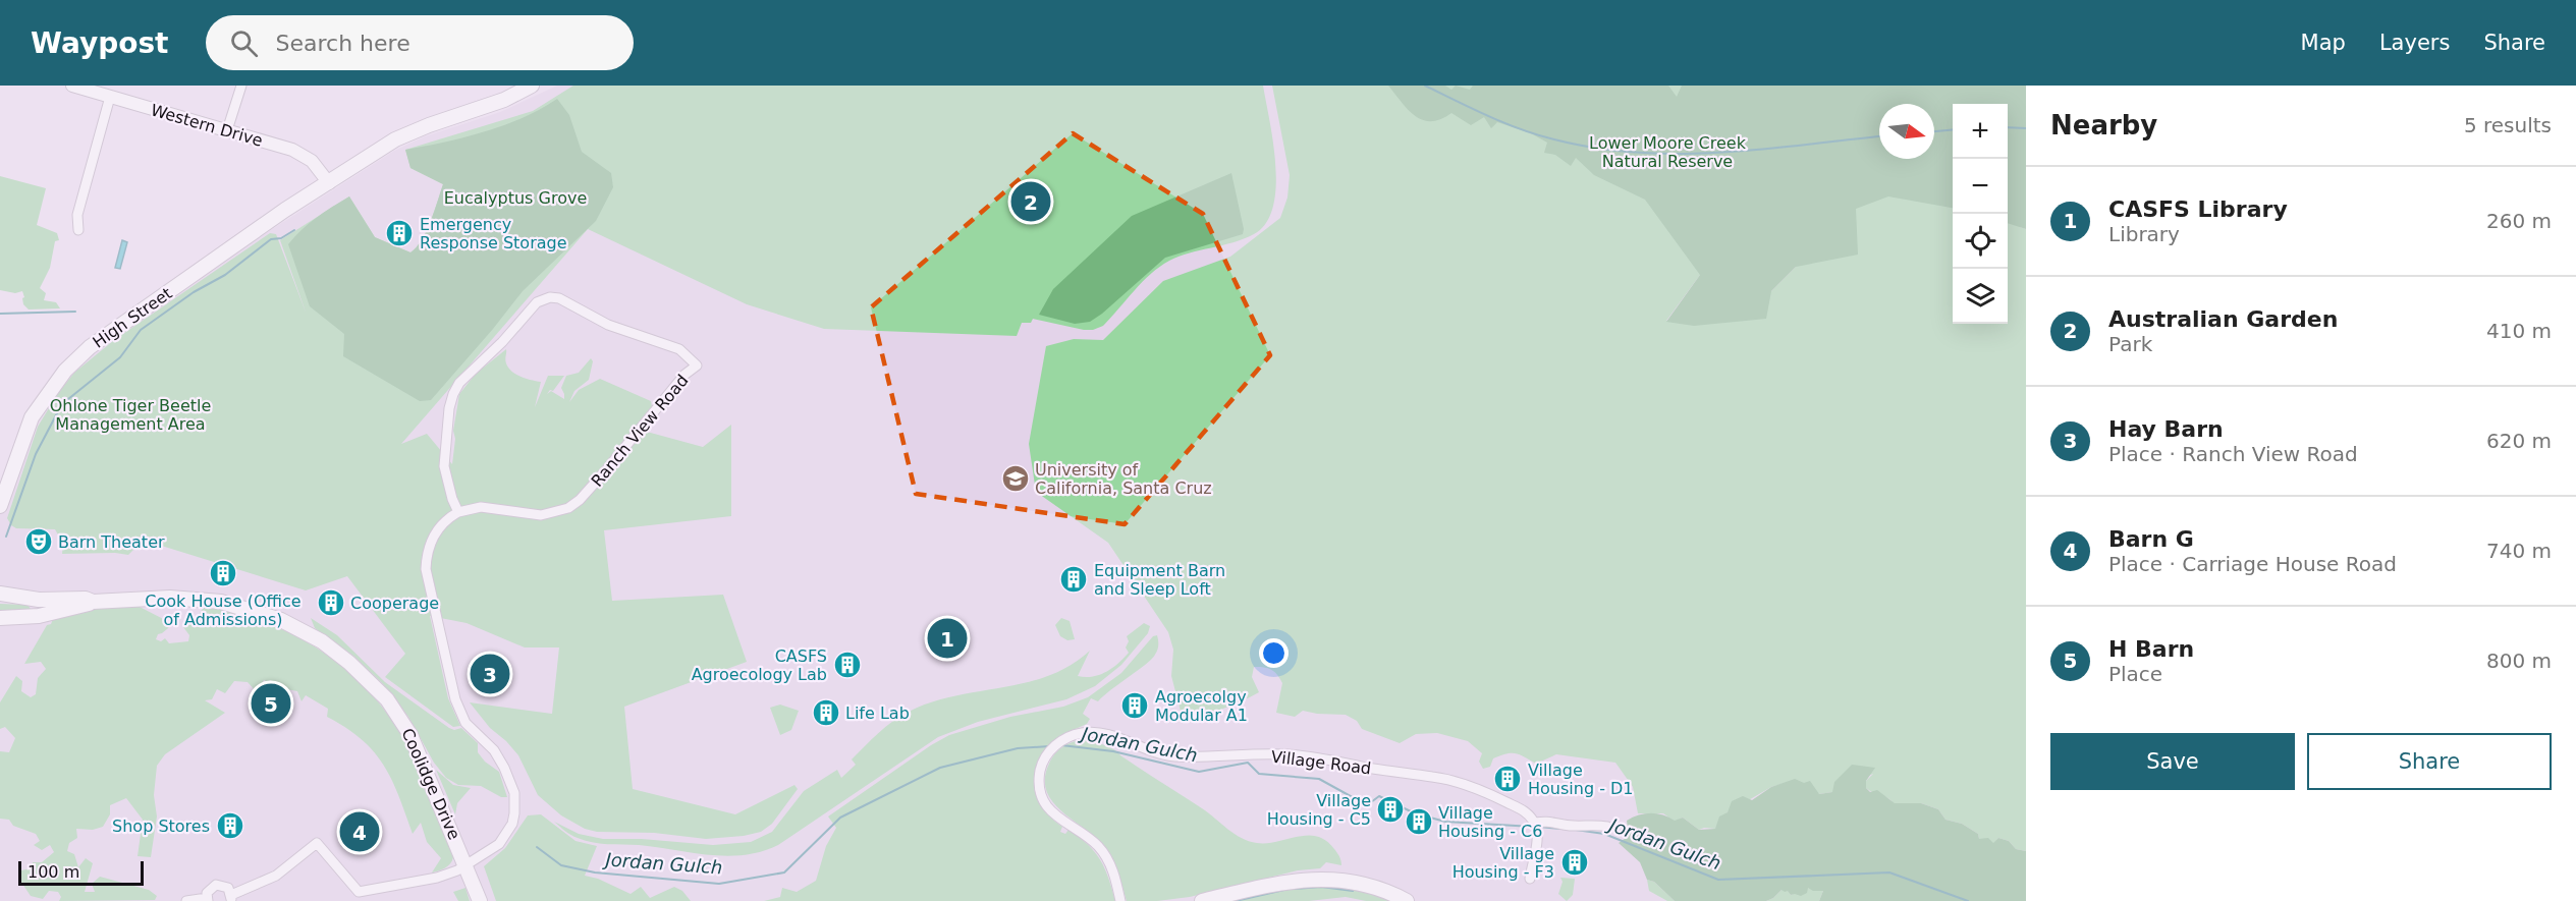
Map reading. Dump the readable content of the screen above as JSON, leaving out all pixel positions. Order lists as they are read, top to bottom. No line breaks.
{"streets":{"main road":["High Street","Coolidge Drive"],"street":["Western Drive","Ranch View Road","Village Road"]},"crossings":[["Western Drive","High Street"]],"water":["Jordan Gulch"],"parks":["Lower Moore Creek Natural Reserve","Eucalyptus Grove","Ohlone Tiger Beetle Management Area"],"places":{"building":["Emergency Response Storage","Cook House (Office of Admissions)","Equipment Barn and Sleep Loft","Cooperage","CASFS Agroecology Lab","Agroecolgy Modular A1","Life Lab","Village Housing - D1","Village Housing - C5","Village Housing - C6","Shop Stores","Village Housing - F3"],"school or university":["University of California, Santa Cruz"],"theatre":["Barn Theater"]},"scale_bar":"100 m","north":"right","page":{"header":"Waypost","search":"Search here","nav":["Map","Layers","Share"],"heading":["Nearby","5 results"],"map_buttons":["+","−"],"list":[{"mark":"1","name":"CASFS Library","note":"Library","value":"260 m"},{"mark":"2","name":"Australian Garden","note":"Park","value":"410 m"},{"mark":"3","name":"Hay Barn","note":"Place · Ranch View Road","value":"620 m"},{"mark":"4","name":"Barn G","note":"Place · Carriage House Road","value":"740 m"},{"mark":"5","name":"H Barn","note":"Place","value":"800 m"}],"pins":["2","1","3","5","4"],"buttons":["Save","Share"],"scale":"100 m"}}
